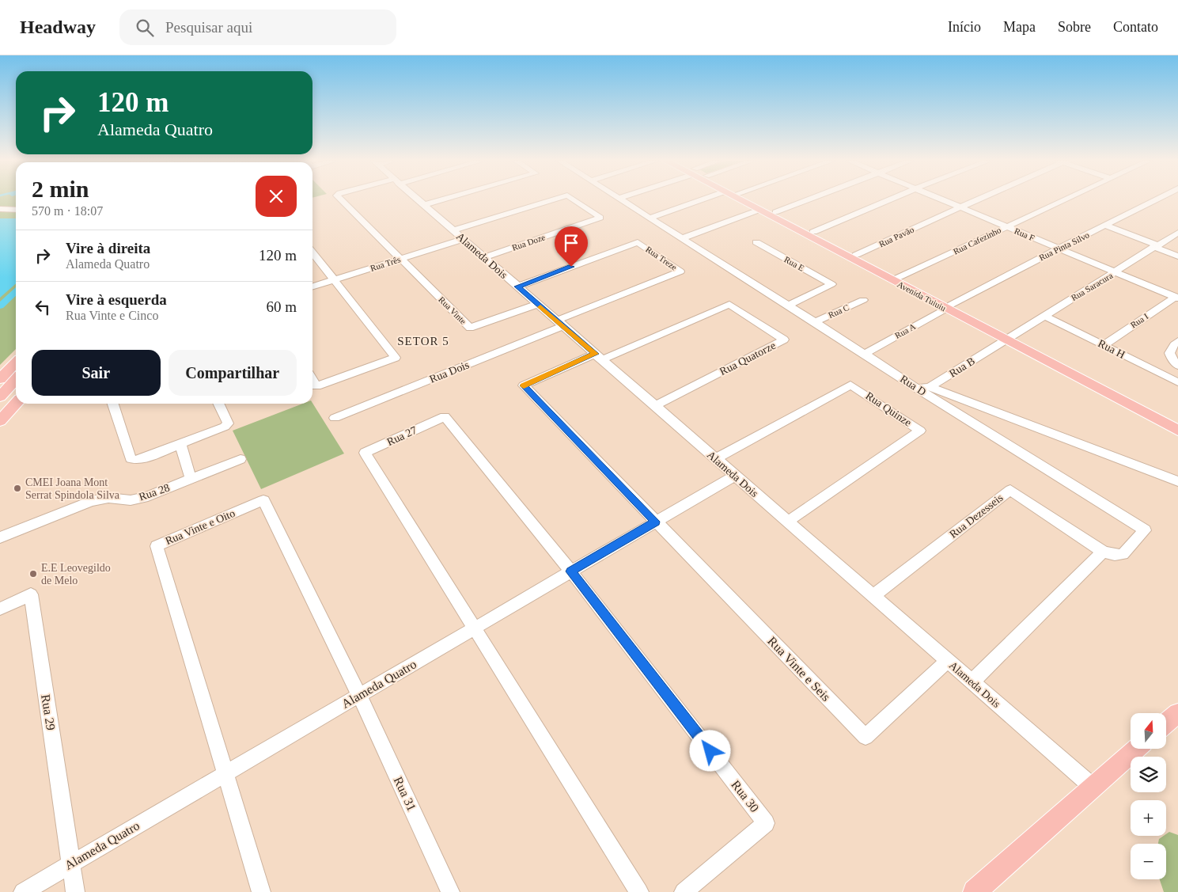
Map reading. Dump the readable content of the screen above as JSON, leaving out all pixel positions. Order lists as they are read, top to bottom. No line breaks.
{"streets":{"main road":["Avenida Tuiuiu"],"street":["Rua F","Rua Pavão","Rua Cafezinho","Rua Doze","Rua Pinta Silvo","Alameda Dois","Rua Treze","Rua Três","Rua E","Rua Saracura","Rua Vinte","Rua C","Rua I","Rua A","Rua H","Rua Quatorze","Rua B","Rua Dois","Rua D","Rua Quinze","Rua 27","Rua 28","Rua Dezesseis","Rua Vinte e Oito","Rua Vinte e Seis","Alameda Quatro","Rua 29","Rua 31","Rua 30"]},"crossings":[["Rua F","Rua Pavão"],["Rua F","Rua Cafezinho"],["Rua F","Rua Pinta Silvo"],["Rua F","Rua Saracura"],["Rua F","Rua I"],["Rua Pavão","Avenida Tuiuiu"],["Rua Cafezinho","Avenida Tuiuiu"],["Rua Doze","Alameda Dois"],["Rua Pinta Silvo","Avenida Tuiuiu"],["Rua Pinta Silvo","Rua A"],["Alameda Dois","Rua Treze"],["Alameda Dois","Rua Três"],["Alameda Dois","Rua Vinte"],["Alameda Dois","Rua Quatorze"],["Alameda Dois","Rua Dois"],["Alameda Dois","Rua Quinze"],["Alameda Dois","Rua Dezesseis"],["Alameda Dois","Rua Vinte e Seis"],["Alameda Dois","Alameda Quatro"],["Rua Treze","Rua Dois"],["Rua Três","Rua Vinte"],["Rua E","Rua D"],["Rua Saracura","Avenida Tuiuiu"],["Rua Saracura","Rua H"],["Rua Saracura","Rua B"],["Avenida Tuiuiu","Rua A"],["Avenida Tuiuiu","Rua B"],["Rua C","Rua D"],["Rua I","Rua H"],["Rua A","Rua D"],["Rua B","Rua D"],["Rua D","Rua Dezesseis"],["Rua 27","Alameda Quatro"],["Rua 27","Rua 30"],["Rua Vinte e Oito","Alameda Quatro"],["Rua Vinte e Oito","Rua 31"],["Rua Vinte e Seis","Alameda Quatro"],["Alameda Quatro","Rua 29"],["Alameda Quatro","Rua 31"],["Alameda Quatro","Rua 30"]],"districts":["SETOR 5"],"places":["CMEI Joana Mont Serrat Spindola Silva","E.E Leovegildo de Melo"],"north":"top","page":{"header":"Headway","search":"Pesquisar aqui","nav":["Início","Mapa","Sobre","Contato"],"turn":["120 m","Alameda Quatro"],"heading":["2 min","570 m · 18:07"],"list":[{"name":"Vire à direita","note":"Alameda Quatro","value":"120 m"},{"name":"Vire à esquerda","note":"Rua Vinte e Cinco","value":"60 m"}],"buttons":["Sair","Compartilhar"],"map_buttons":["+","−"]}}
